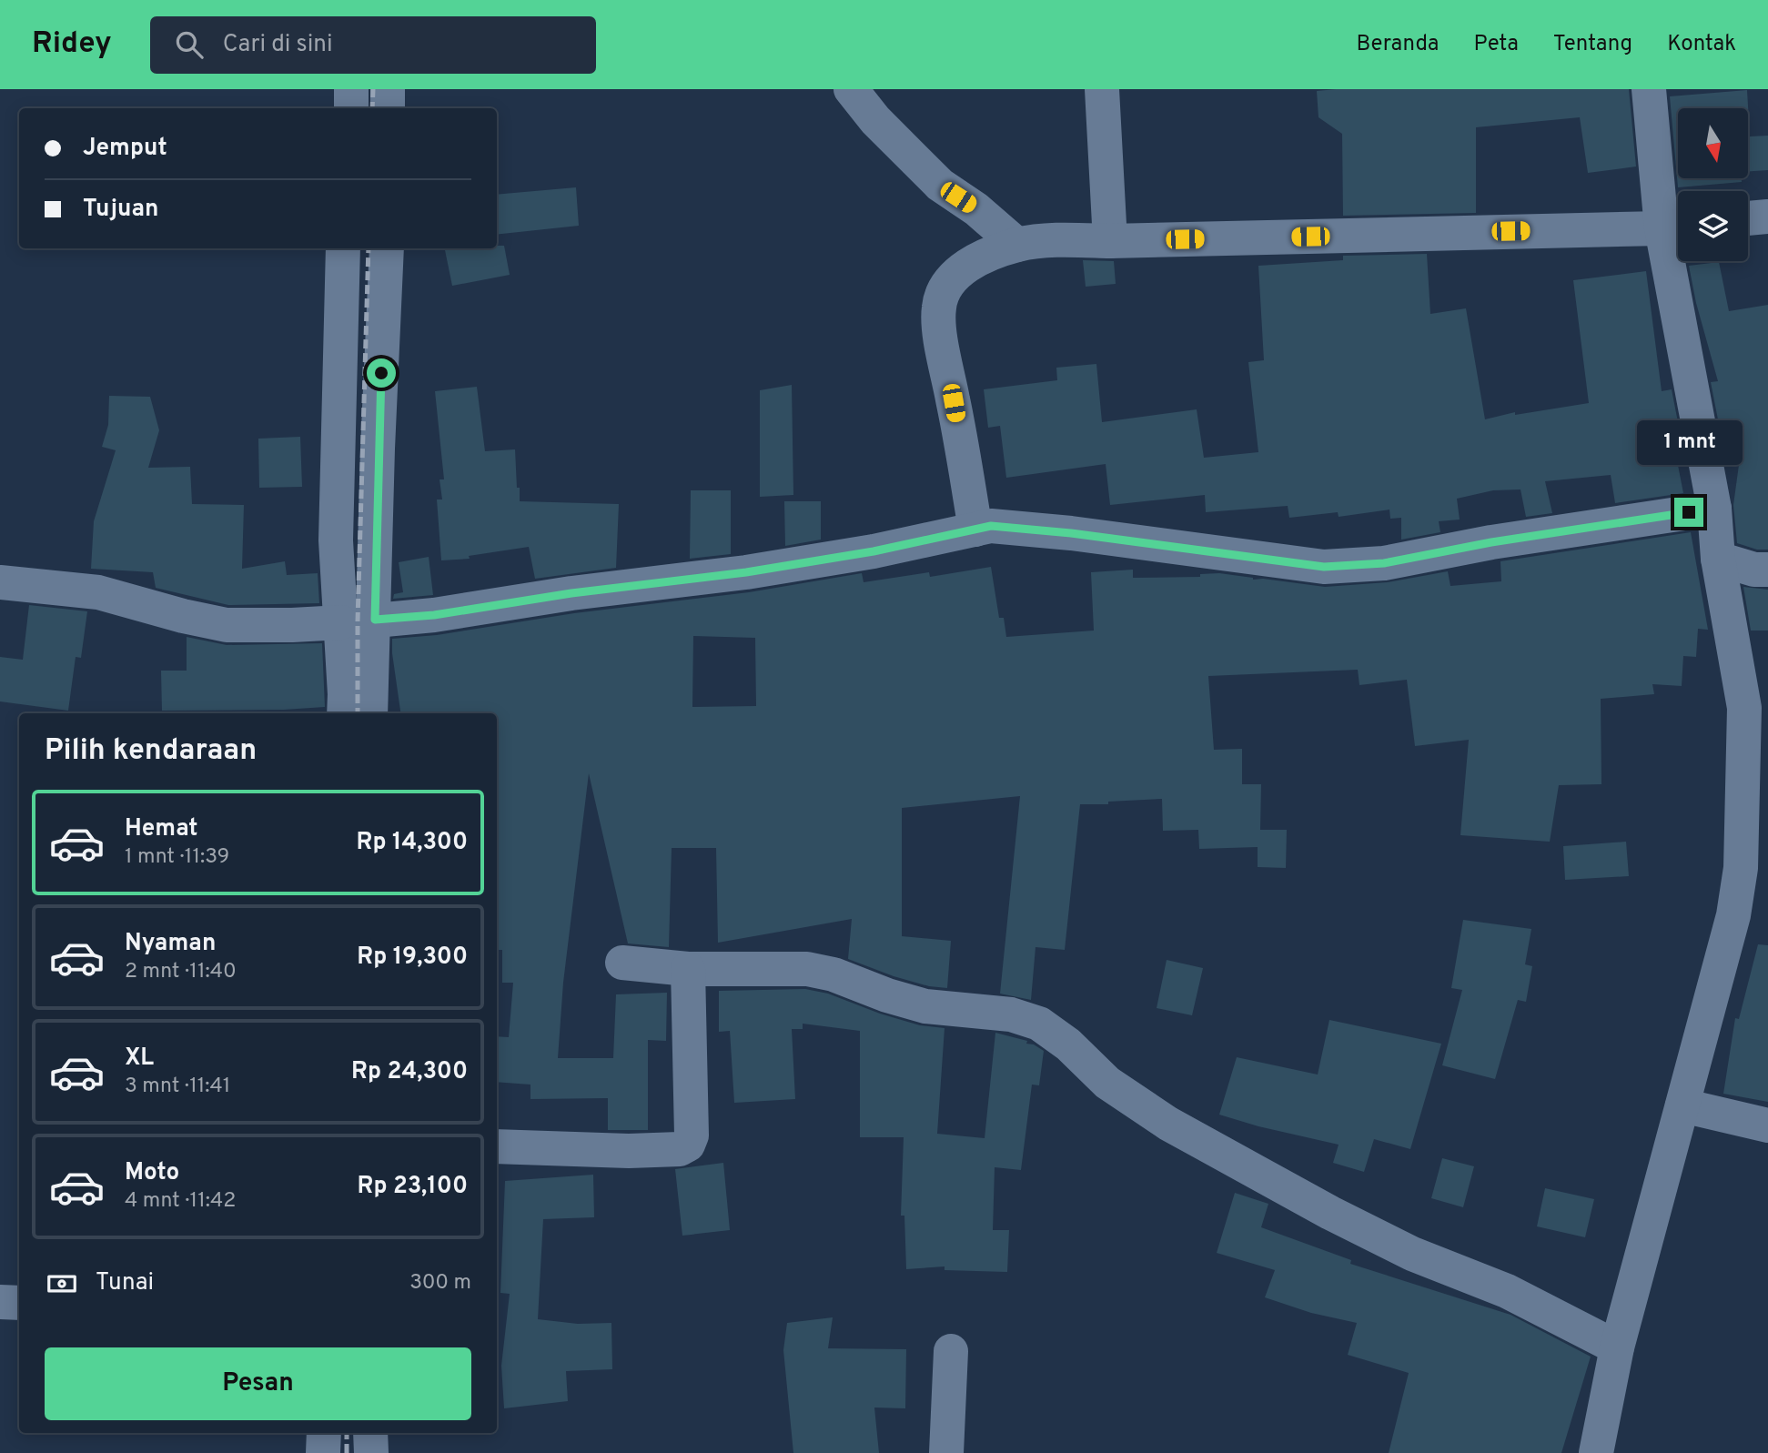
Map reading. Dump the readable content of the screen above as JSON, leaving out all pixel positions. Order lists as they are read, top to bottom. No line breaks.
{"north":"bottom","page":{"header":"Ridey","search":"Cari di sini","nav":["Beranda","Peta","Tentang","Kontak"],"banner":["Jemput","Tujuan"],"bubble":"1 mnt","heading":"Pilih kendaraan","list":[{"name":"Hemat","note":"1 mnt · 11:39","value":"Rp 14,300"},{"name":"Nyaman","note":"2 mnt · 11:40","value":"Rp 19,300"},{"name":"XL","note":"3 mnt · 11:41","value":"Rp 24,300"},{"name":"Moto","note":"4 mnt · 11:42","value":"Rp 23,100"}],"pay":["Tunai","300 m"],"buttons":"Pesan"}}
